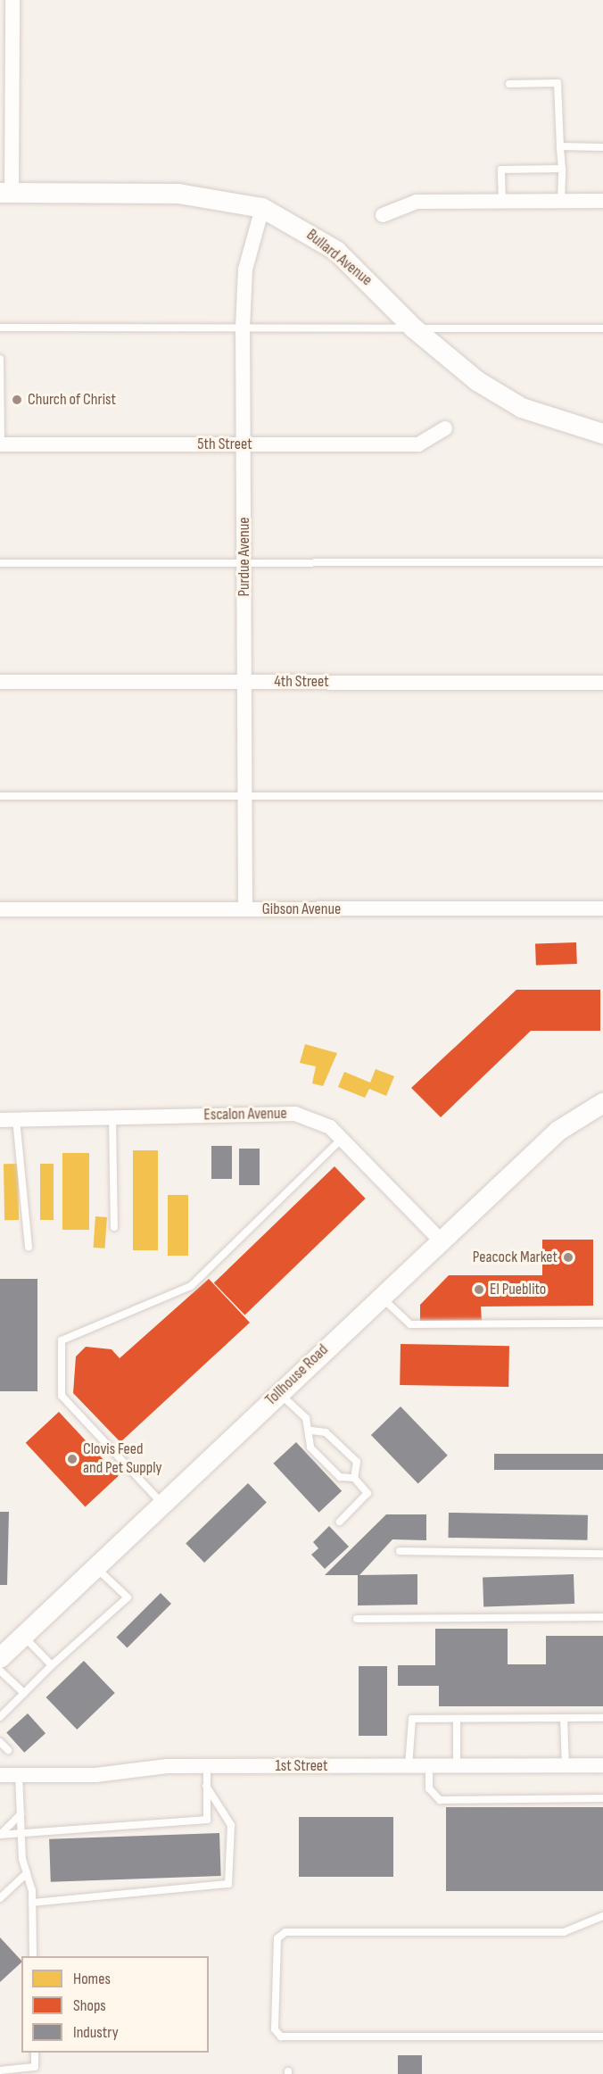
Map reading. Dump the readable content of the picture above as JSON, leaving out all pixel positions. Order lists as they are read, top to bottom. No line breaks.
{"streets":{"street":["Bullard Avenue","5th Street","Purdue Avenue","4th Street","Gibson Avenue","Escalon Avenue","Tollhouse Road","1st Street"]},"crossings":[["Bullard Avenue","Purdue Avenue"],["5th Street","Purdue Avenue"],["Purdue Avenue","4th Street"],["Purdue Avenue","Gibson Avenue"],["Escalon Avenue","Tollhouse Road"]],"places":["Church of Christ","Peacock Market","El Pueblito","Clovis Feed and Pet Supply"],"legend":["Homes","Shops","Industry"]}
